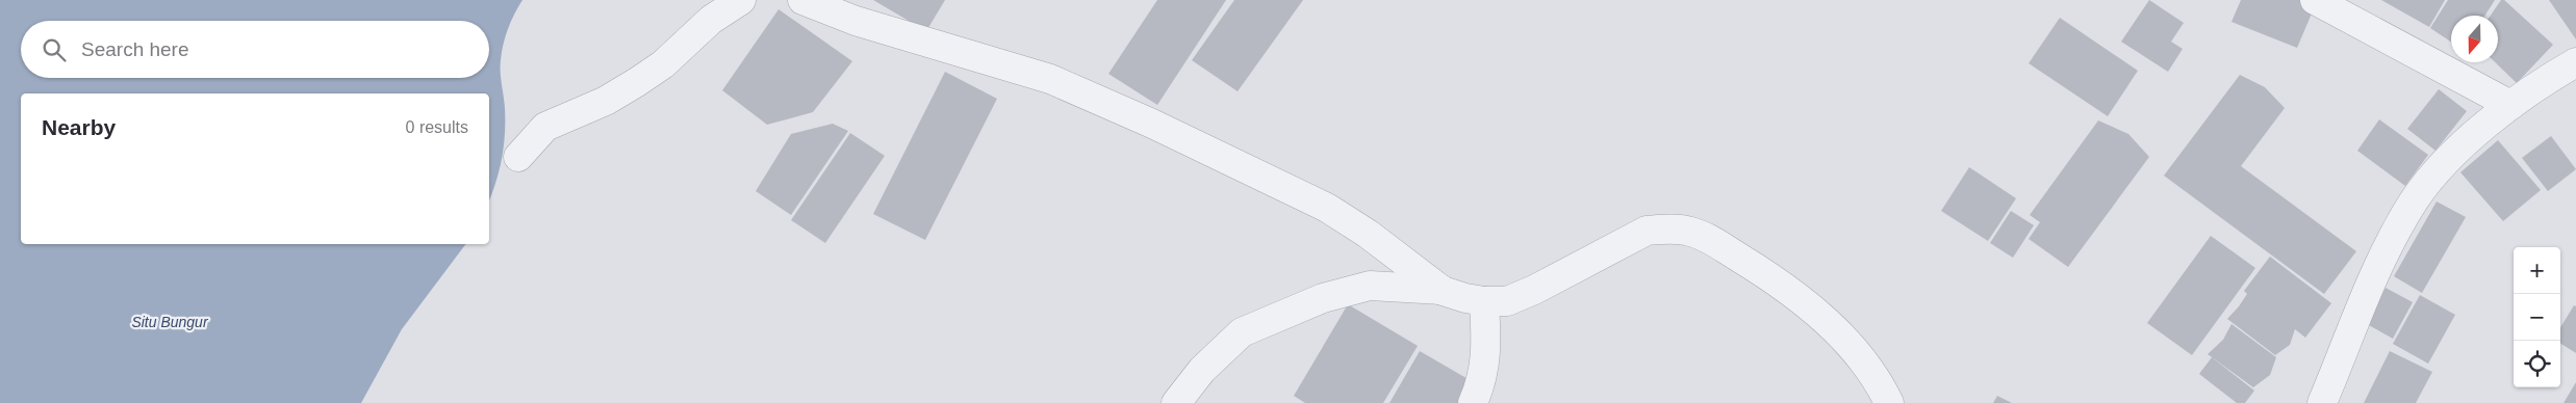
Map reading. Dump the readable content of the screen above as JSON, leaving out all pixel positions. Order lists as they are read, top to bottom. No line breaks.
{"water":["Situ Bungur"],"north":"bottom","page":{"search":"Search here","heading":["Nearby","0 results"],"map_buttons":["+","−"]}}
